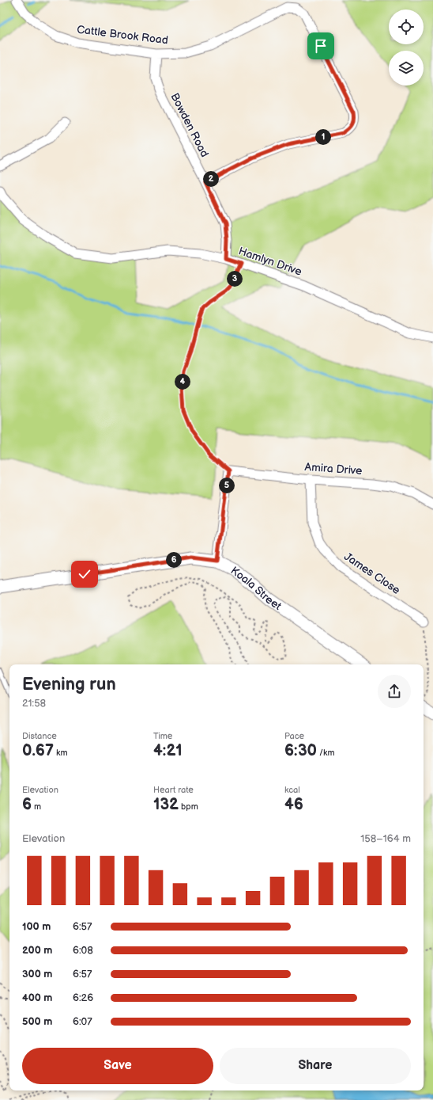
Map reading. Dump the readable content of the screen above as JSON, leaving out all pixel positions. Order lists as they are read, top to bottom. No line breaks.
{"streets":{"street":["Cattle Brook Road","Bowden Road","Hamlyn Drive","Amira Drive","James Close","Koala Street"]},"crossings":[["Cattle Brook Road","Bowden Road"],["Bowden Road","Hamlyn Drive"],["Amira Drive","James Close"]],"page":{"pins":["1","2","3","4","5","6"],"heading":["Evening run","21:58"],"stats":[["Distance","0.67 km"],["Time","4:21"],["Pace","6:30 /km"],["Elevation","6 m"],["Heart rate","132 bpm"],["kcal","46"]],"chart":["Elevation","158–164 m"],"list":[{"name":"100 m","note":"6:57"},{"name":"200 m","note":"6:08"},{"name":"300 m","note":"6:57"},{"name":"400 m","note":"6:26"},{"name":"500 m","note":"6:07"}],"buttons":["Save","Share"]}}
